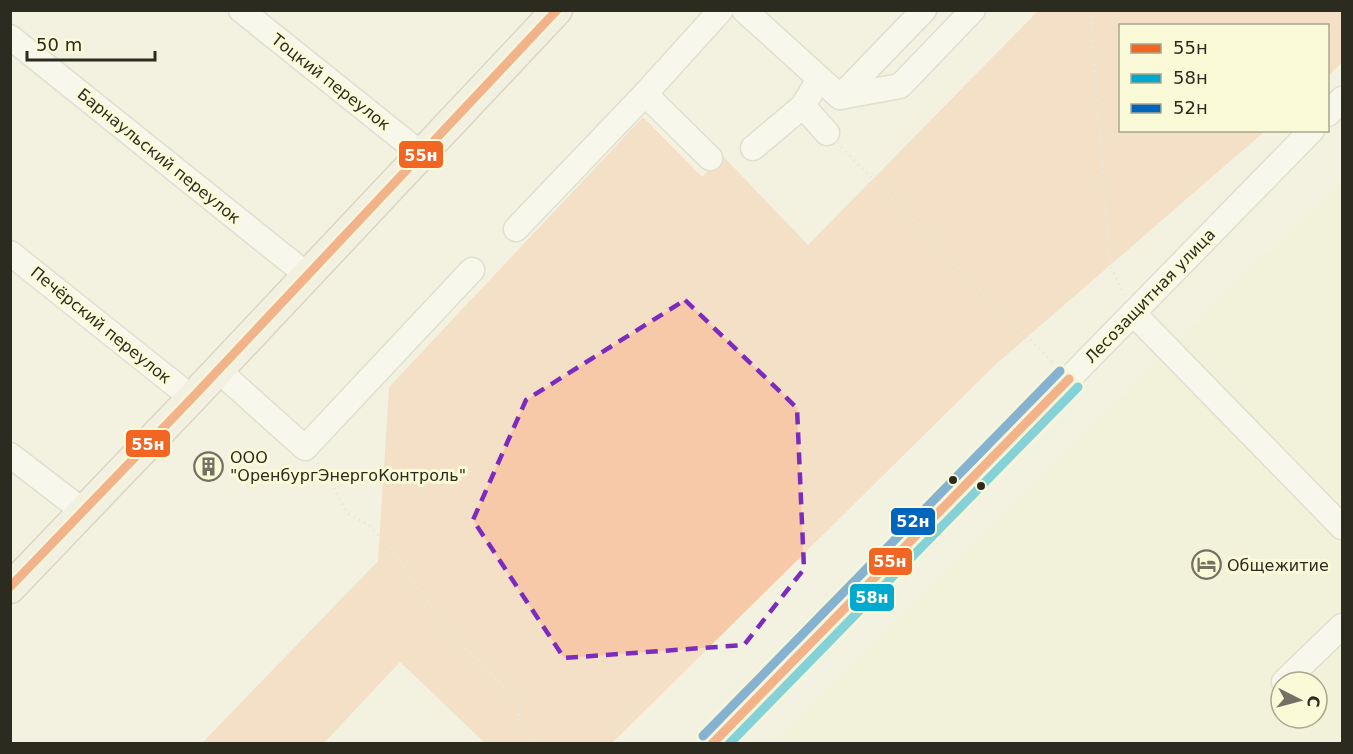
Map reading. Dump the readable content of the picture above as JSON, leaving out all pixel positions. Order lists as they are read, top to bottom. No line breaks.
{"streets":{"street":["Тоцкий переулок","Барнаульский переулок","Лесозащитная улица","Печёрский переулок"]},"places":{"building":["ООО \"ОренбургЭнергоКонтроль\""],"hotel":["Общежитие"]},"lines":["transit line 55н","transit line 52н","transit line 58н"],"legend":["55н","58н","52н"],"scale_bar":"50 m","north":"right"}
